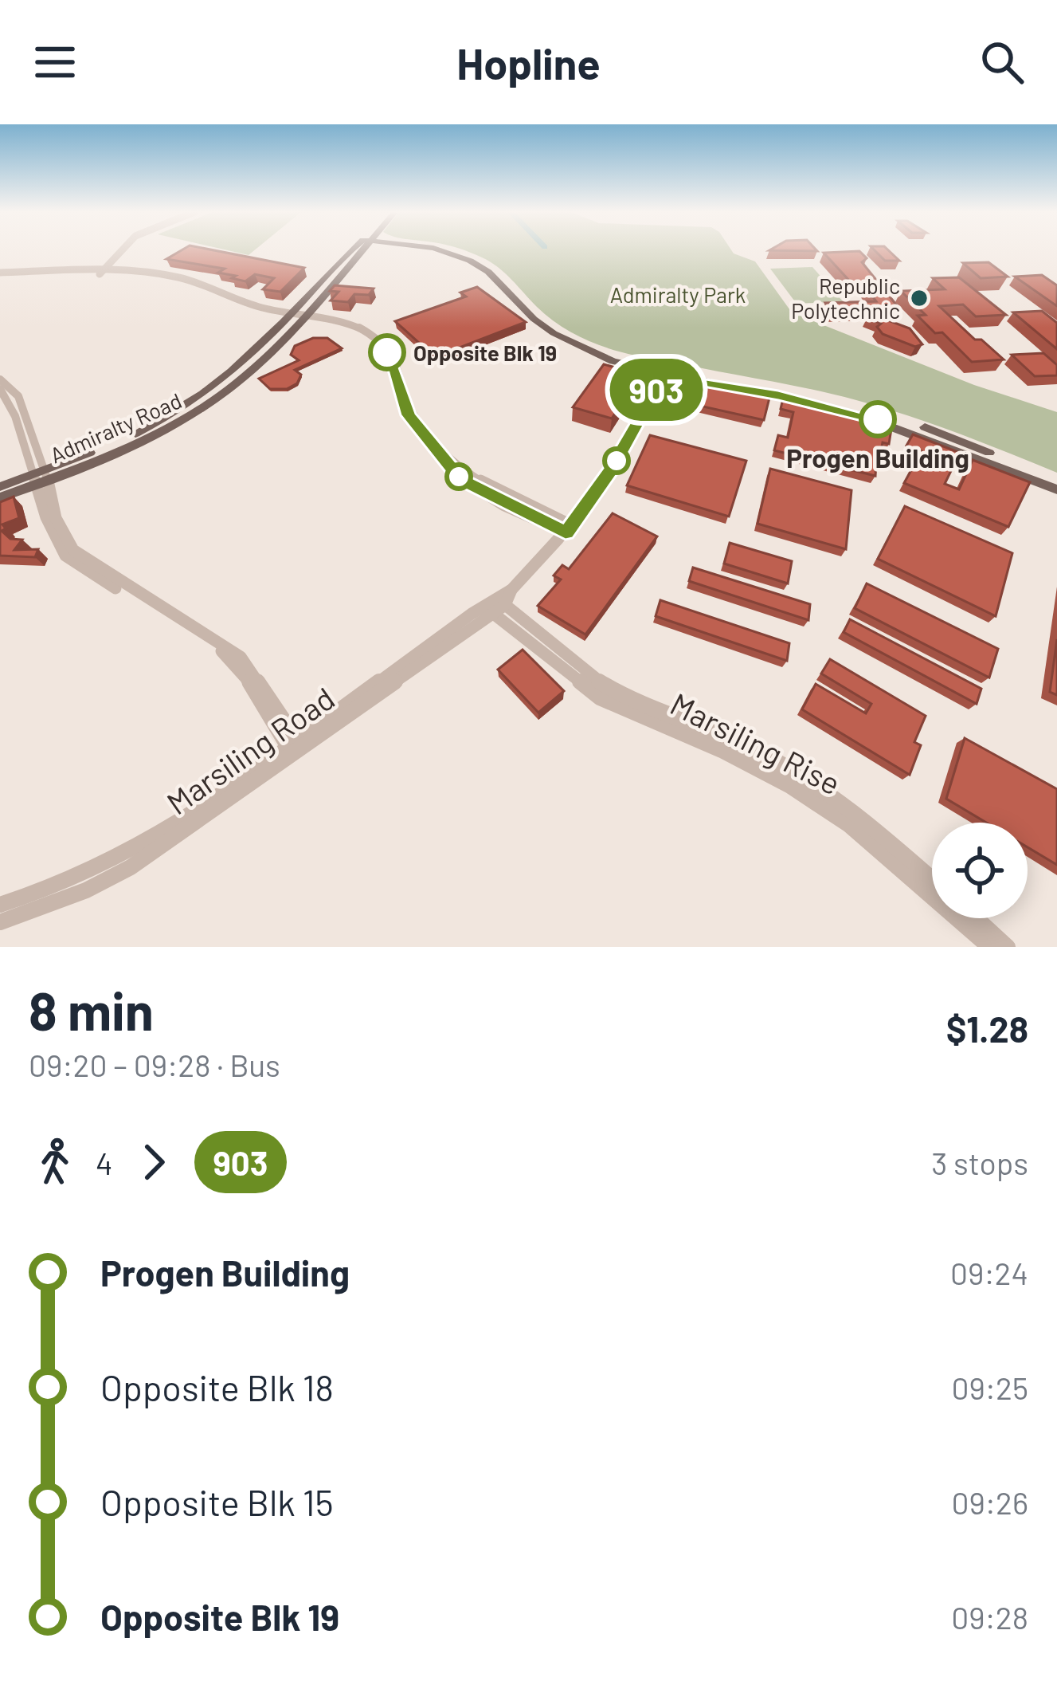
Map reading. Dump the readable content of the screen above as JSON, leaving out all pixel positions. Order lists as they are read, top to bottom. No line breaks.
{"streets":{"main road":["Admiralty Road"],"street":["Marsiling Rise","Marsiling Road"]},"crossings":[["Marsiling Rise","Marsiling Road"]],"parks":["Admiralty Park"],"places":["Republic Polytechnic","Opposite Blk 19","Progen Building"],"lines":["bus line 903"],"page":{"header":"Hopline","on_map":"903","heading":["8 min","09:20 – 09:28 · Bus","$1.28"],"legs":["4","903","3 stops"],"list":[{"name":"Progen Building","value":"09:24"},{"name":"Opposite Blk 18","value":"09:25"},{"name":"Opposite Blk 15","value":"09:26"},{"name":"Opposite Blk 19","value":"09:28"}]}}
